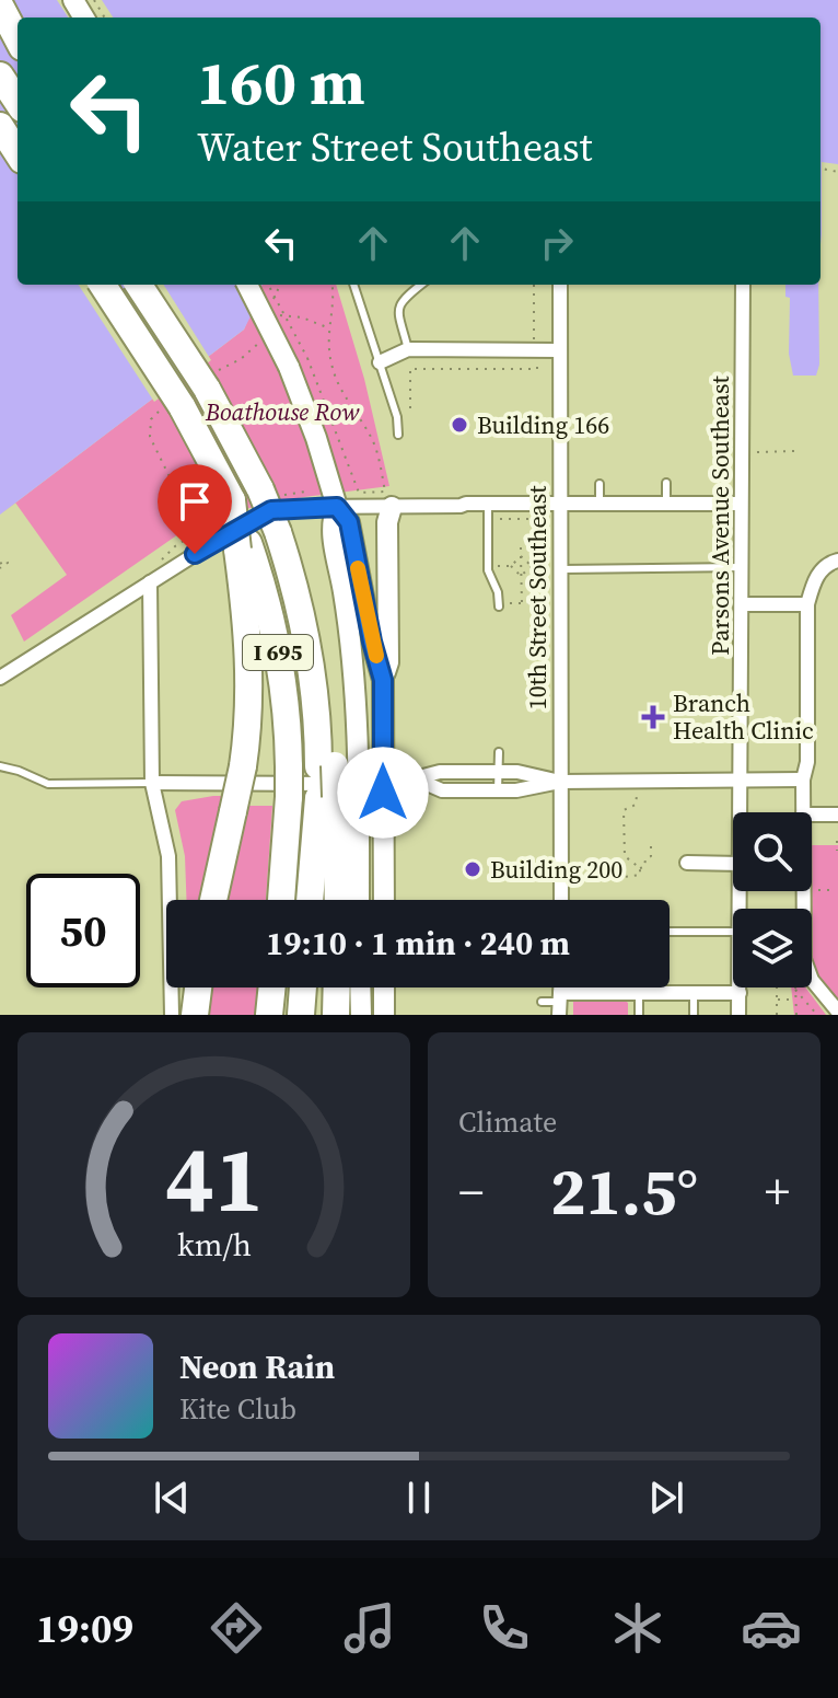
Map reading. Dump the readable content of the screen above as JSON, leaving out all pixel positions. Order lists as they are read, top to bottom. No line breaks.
{"streets":{"highway":["I 695"],"street":["Parsons Avenue Southeast","10th Street Southeast"]},"parks":["Boathouse Row"],"places":{"other":["Building 166","Building 200"],"health":["Branch Health Clinic"]},"page":{"turn":["160 m","Water Street Southeast"],"limit":"50","trip":"19:10 · 1 min · 240 m","tile":"Climate","heat":["−","21.5°","+"],"song":["Neon Rain","Kite Club"],"tabs":"19:09","gauge":["41","km/h"]}}
